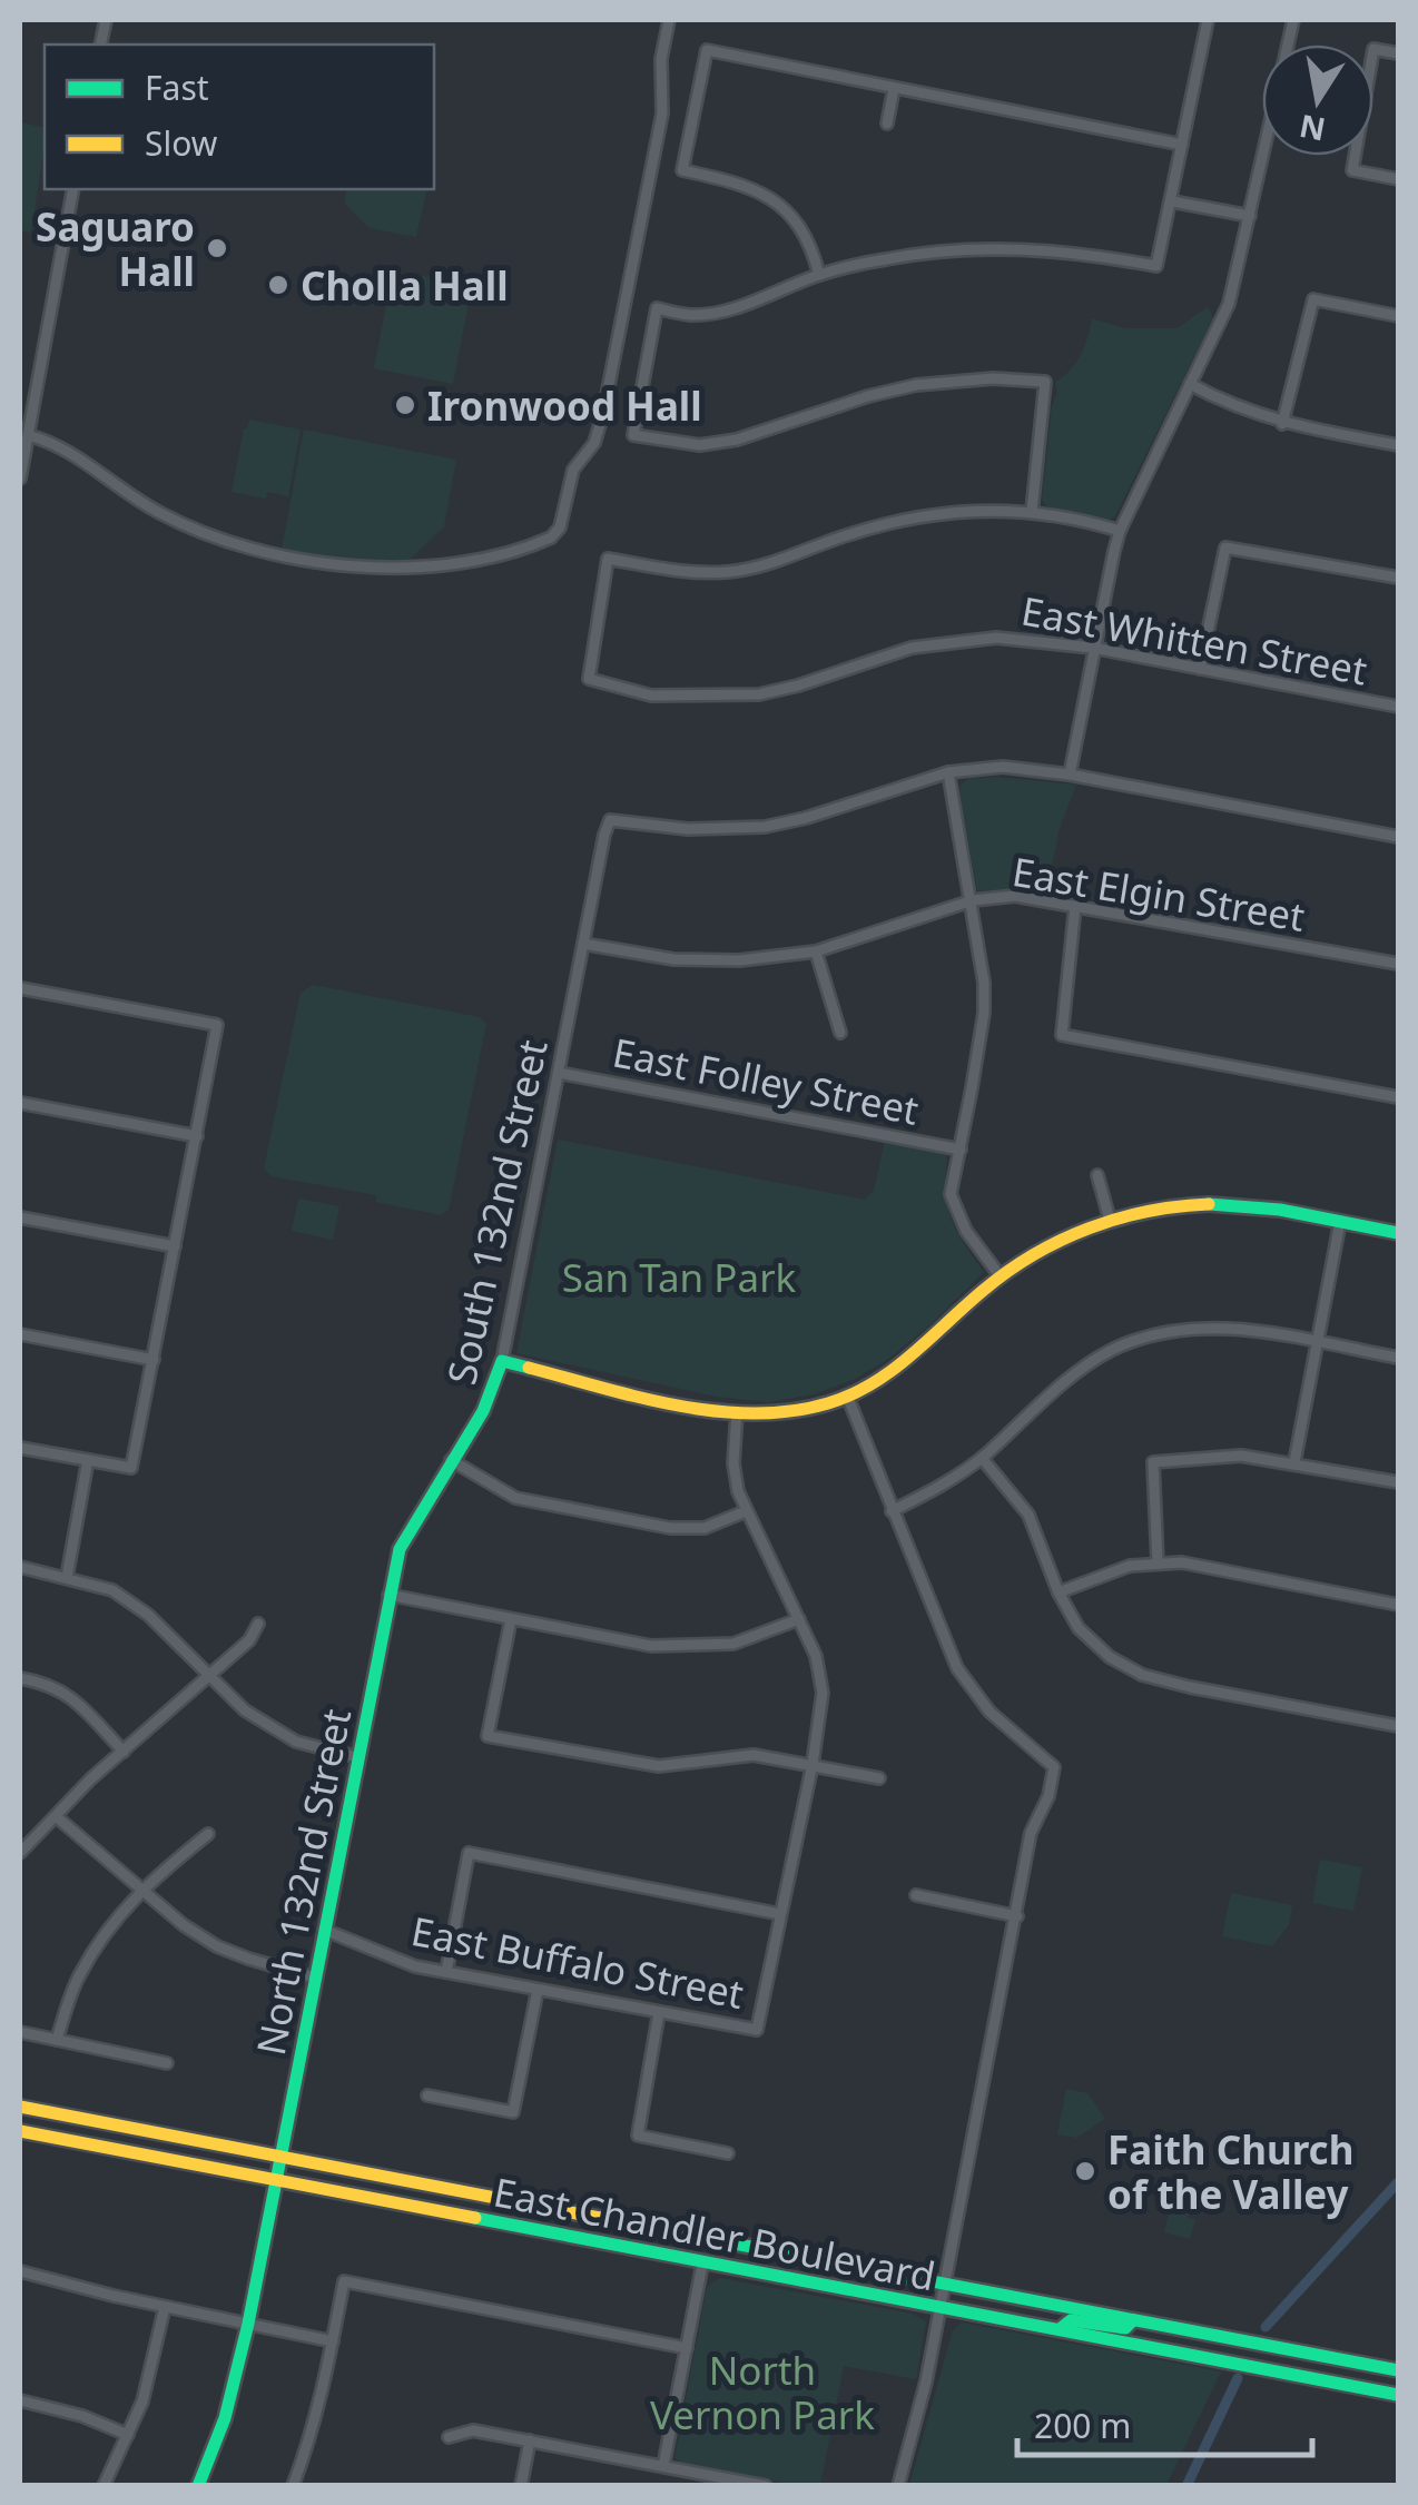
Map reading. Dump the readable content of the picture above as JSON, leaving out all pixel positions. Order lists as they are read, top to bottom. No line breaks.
{"streets":{"main road":["South 132nd Street","North 132nd Street","East Chandler Boulevard"],"street":["East Whitten Street","East Elgin Street","East Folley Street","East Buffalo Street"]},"crossings":[["East Elgin Street","South 132nd Street"],["East Folley Street","South 132nd Street"],["South 132nd Street","North 132nd Street"],["North 132nd Street","East Buffalo Street"],["North 132nd Street","East Chandler Boulevard"]],"parks":["San Tan Park","North Vernon Park"],"places":["Saguaro Hall","Cholla Hall","Ironwood Hall","Faith Church of the Valley"],"legend":["Fast","Slow"],"scale_bar":"200 m","north":"bottom"}
